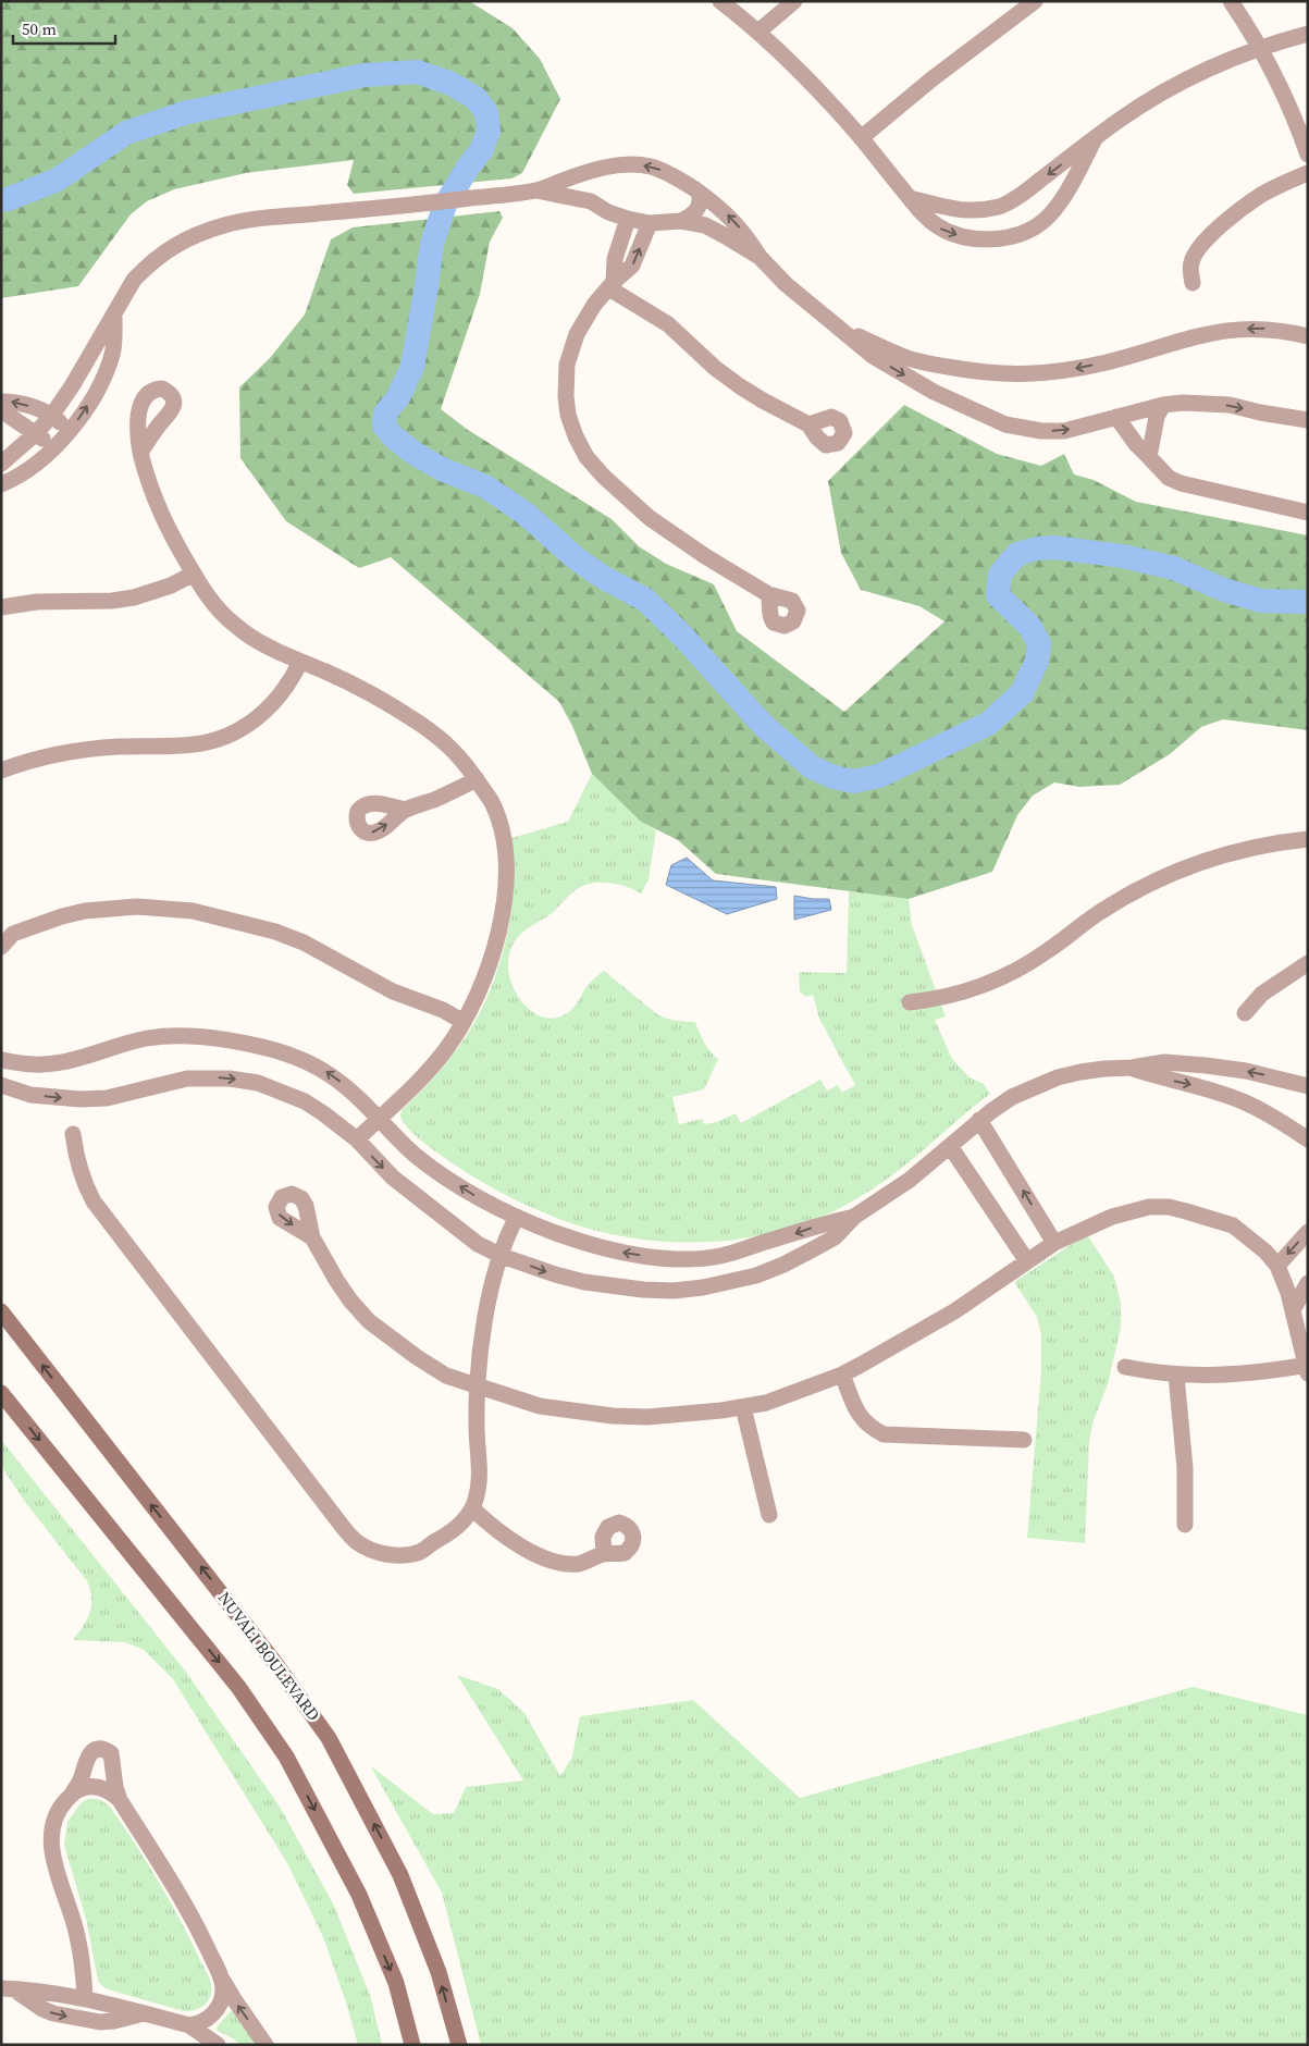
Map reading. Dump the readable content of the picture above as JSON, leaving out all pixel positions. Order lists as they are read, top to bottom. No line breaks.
{"streets":{"main road":["NUVALI BOULEVARD"]},"scale_bar":"50 m"}
